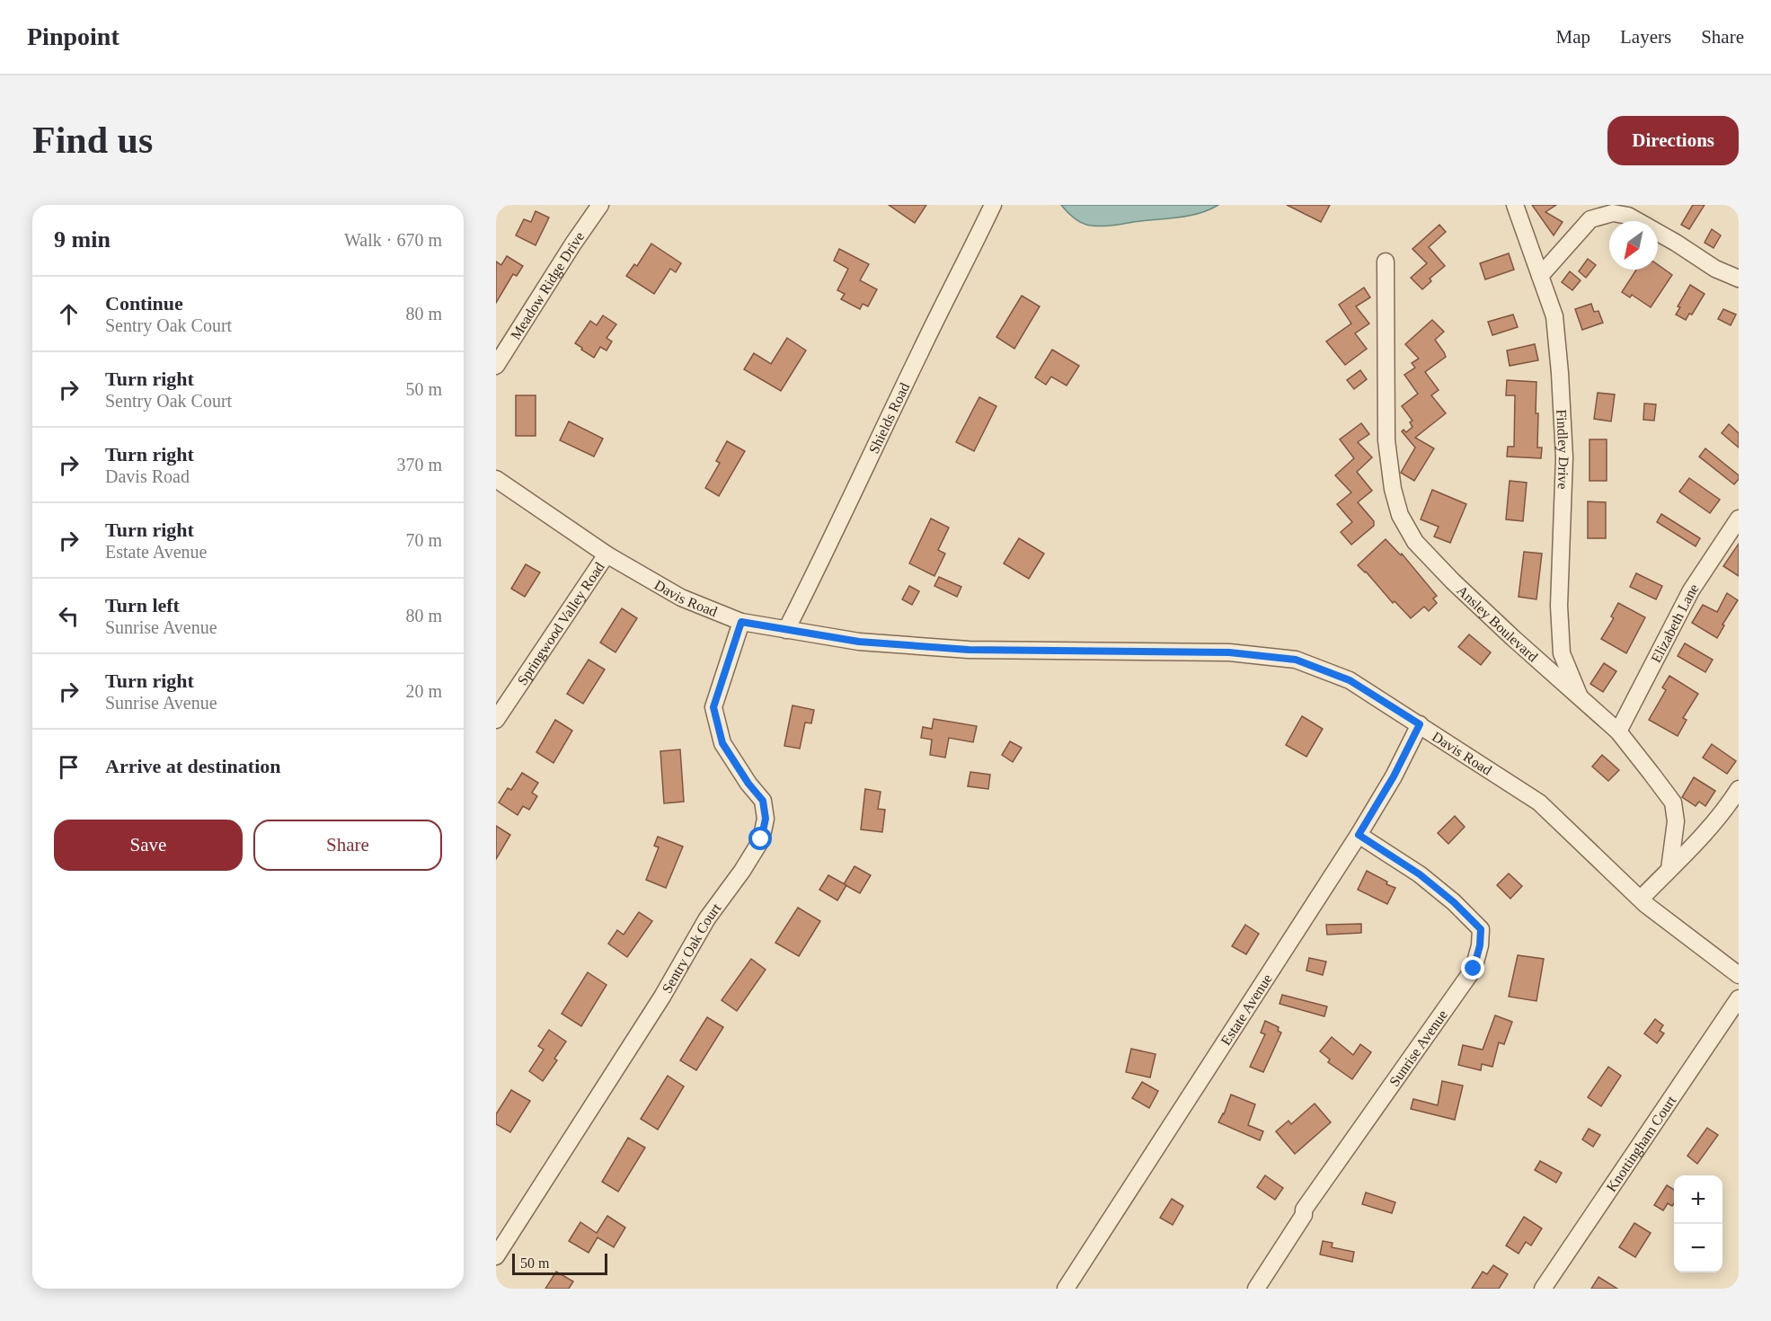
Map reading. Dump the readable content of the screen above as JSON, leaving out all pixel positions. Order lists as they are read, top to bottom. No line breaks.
{"streets":{"street":["Meadow Ridge Drive","Shields Road","Findley Drive","Davis Road","Ansley Boulevard","Elizabeth Lane","Springwood Valley Road","Sentry Oak Court","Estate Avenue","Sunrise Avenue","Knottingham Court"]},"crossings":[["Shields Road","Davis Road"],["Findley Drive","Ansley Boulevard"],["Davis Road","Springwood Valley Road"],["Davis Road","Sentry Oak Court"],["Davis Road","Estate Avenue"],["Ansley Boulevard","Elizabeth Lane"],["Estate Avenue","Sunrise Avenue"]],"scale_bar":"50 m","north":"bottom left","page":{"header":"Pinpoint","nav":["Map","Layers","Share"],"buttons":["Directions",["Save","Share"]],"title":"Find us","heading":["9 min","Walk · 670 m"],"list":[["Continue","Sentry Oak Court","80 m"],["Turn right","Sentry Oak Court","50 m"],["Turn right","Davis Road","370 m"],["Turn right","Estate Avenue","70 m"],["Turn left","Sunrise Avenue","80 m"],["Turn right","Sunrise Avenue","20 m"],"Arrive at destination"],"map_buttons":["+","−"],"scale":"50 m"}}
